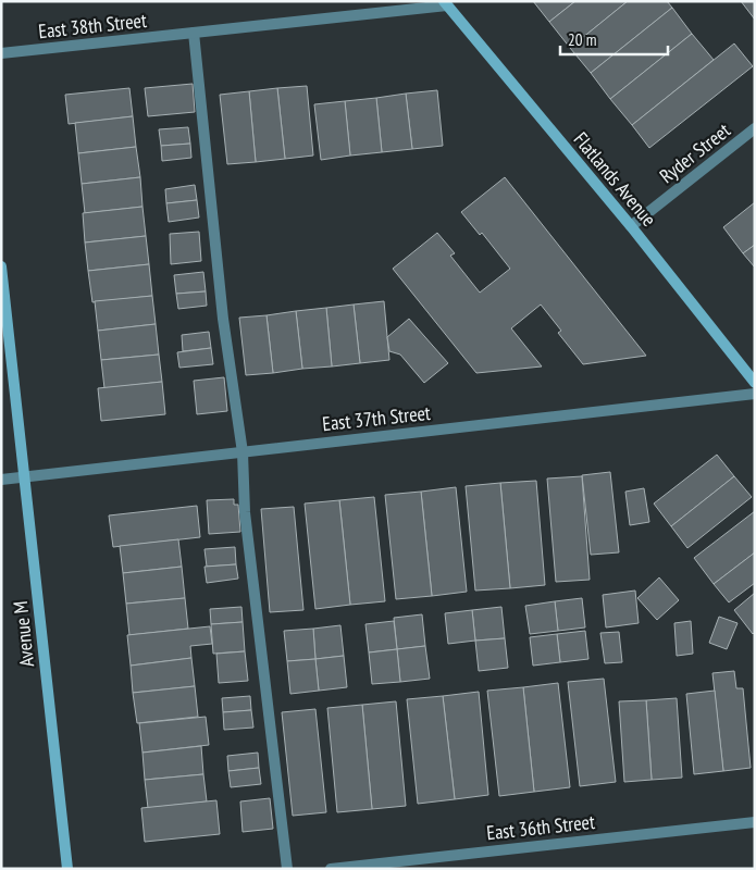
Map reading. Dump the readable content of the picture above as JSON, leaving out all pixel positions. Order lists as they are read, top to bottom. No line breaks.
{"streets":{"main road":["Flatlands Avenue","Avenue M"],"street":["East 38th Street","Ryder Street","East 37th Street","East 36th Street"]},"crossings":[["East 38th Street","Flatlands Avenue"],["Ryder Street","Flatlands Avenue"],["East 37th Street","Avenue M"]],"scale_bar":"20 m"}
